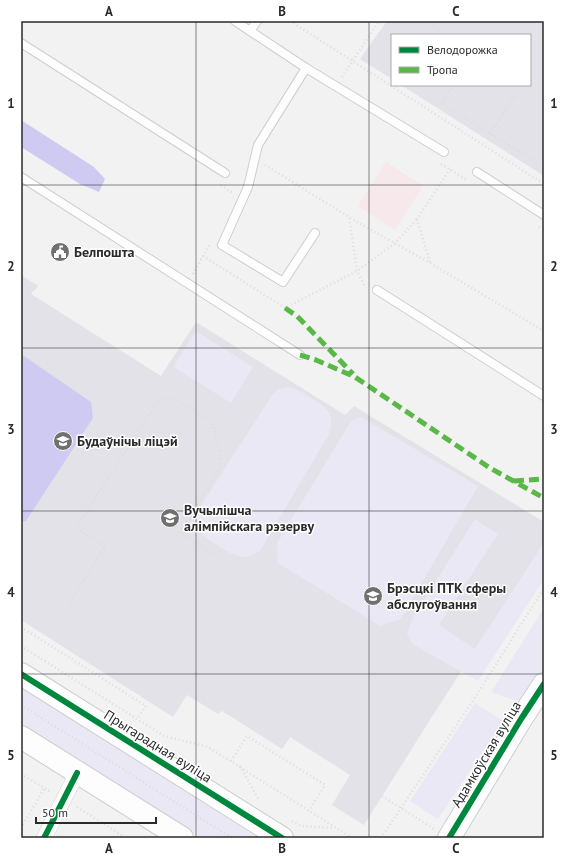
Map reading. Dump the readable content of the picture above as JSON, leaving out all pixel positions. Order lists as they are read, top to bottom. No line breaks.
{"streets":{"street":["Прыгарадная вуліца","Адамкоўская вуліца"]},"places":{"public building":["Белпошта"],"school or university":["Будаўнічы ліцэй","Вучылішча алімпійскага рэзерву","Брэсцкі ПТК сферы абслугоўвання"]},"legend":["Велодорожка","Тропа"],"scale_bar":"50 m","grid":{"columns":["A","B","C"],"rows":["1","2","3","4","5"]}}
